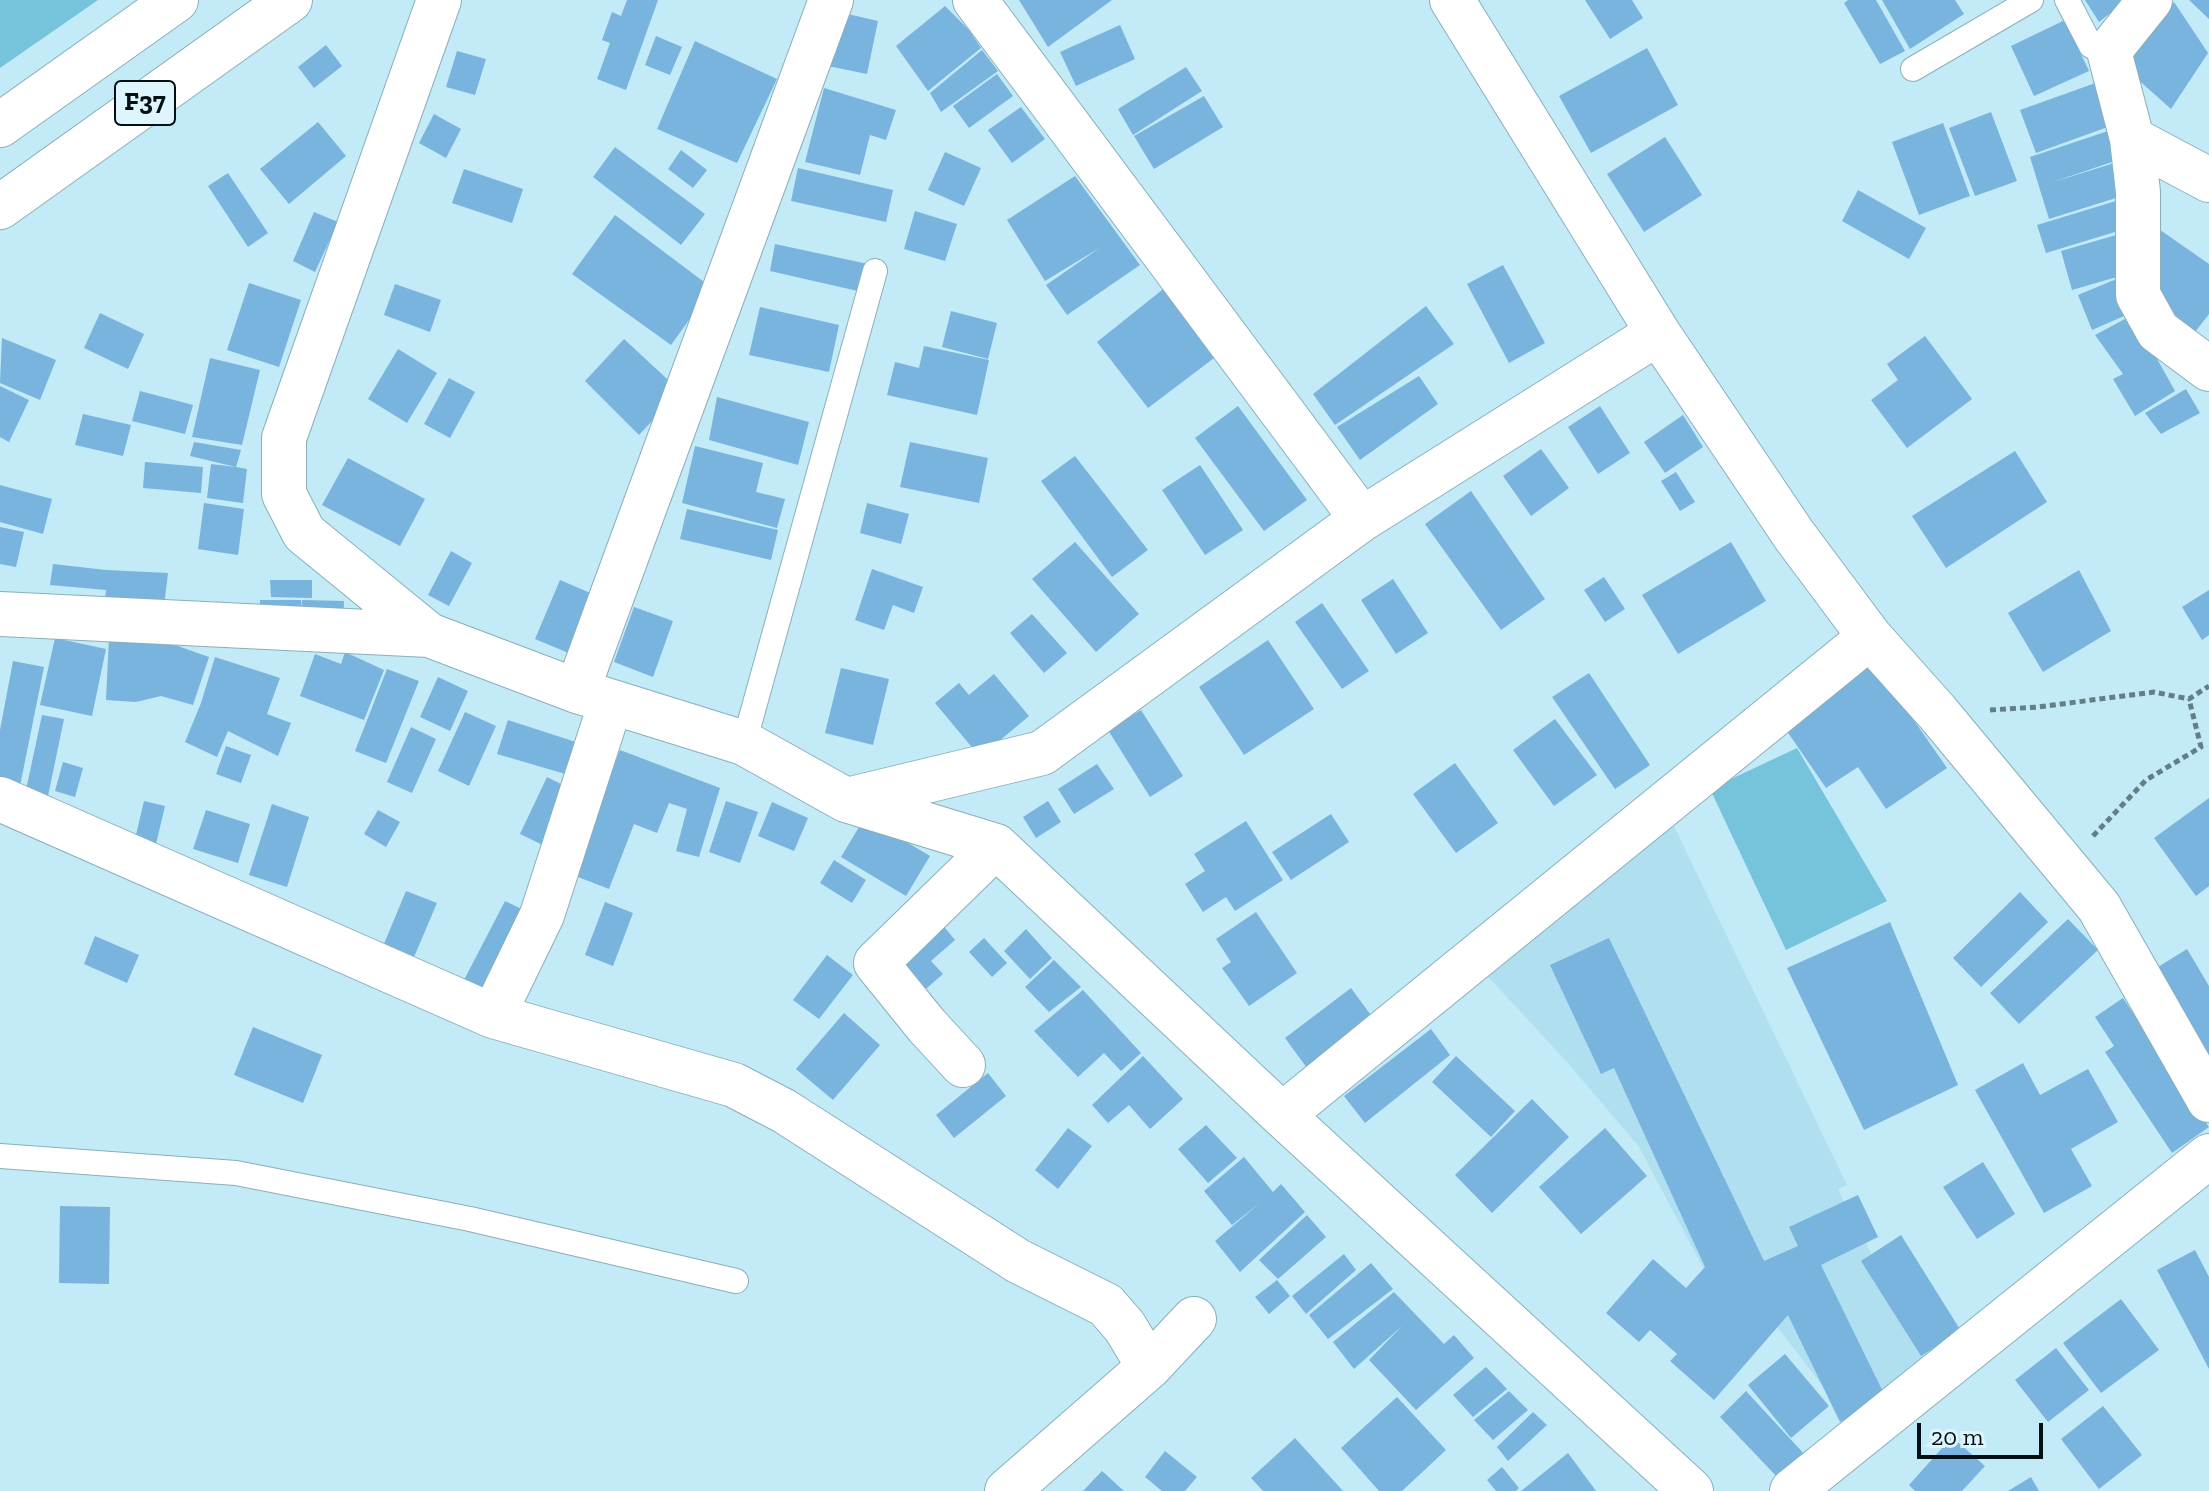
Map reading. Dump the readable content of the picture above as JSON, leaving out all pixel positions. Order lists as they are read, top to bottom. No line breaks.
{"streets":{"main road":["F37"]},"scale_bar":"20 m"}
